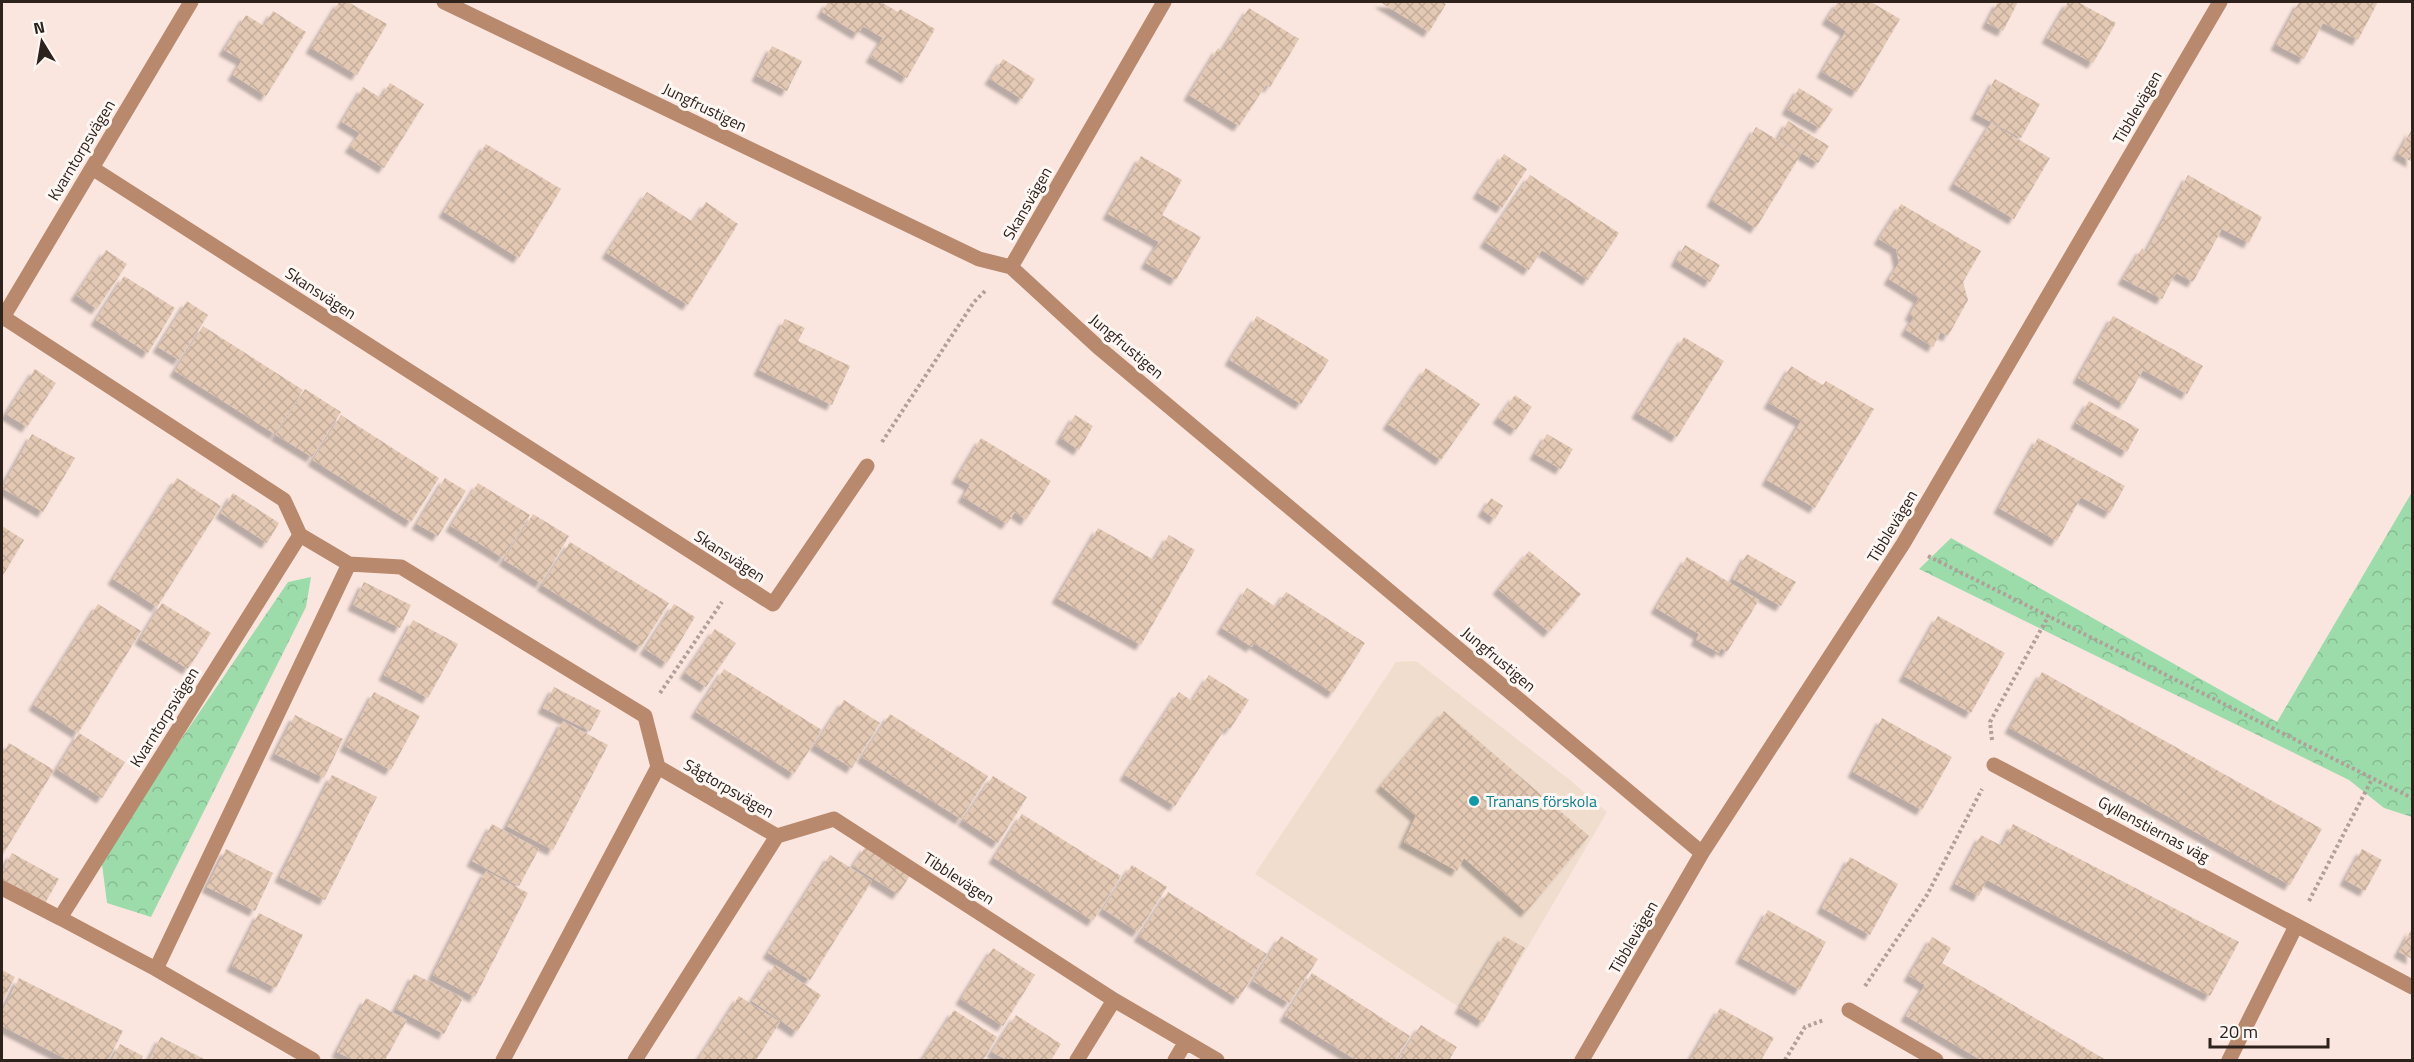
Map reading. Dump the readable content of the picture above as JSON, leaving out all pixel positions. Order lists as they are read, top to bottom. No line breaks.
{"streets":{"street":["Jungfrustigen","Tibblevägen","Kvarntorpsvägen","Skansvägen","Sågtorpsvägen","Gyllenstiernas väg"]},"crossings":[["Jungfrustigen","Tibblevägen"],["Jungfrustigen","Skansvägen"],["Tibblevägen","Sågtorpsvägen"],["Kvarntorpsvägen","Skansvägen"]],"places":["Tranans förskola"],"scale_bar":"20 m","north":"top"}
